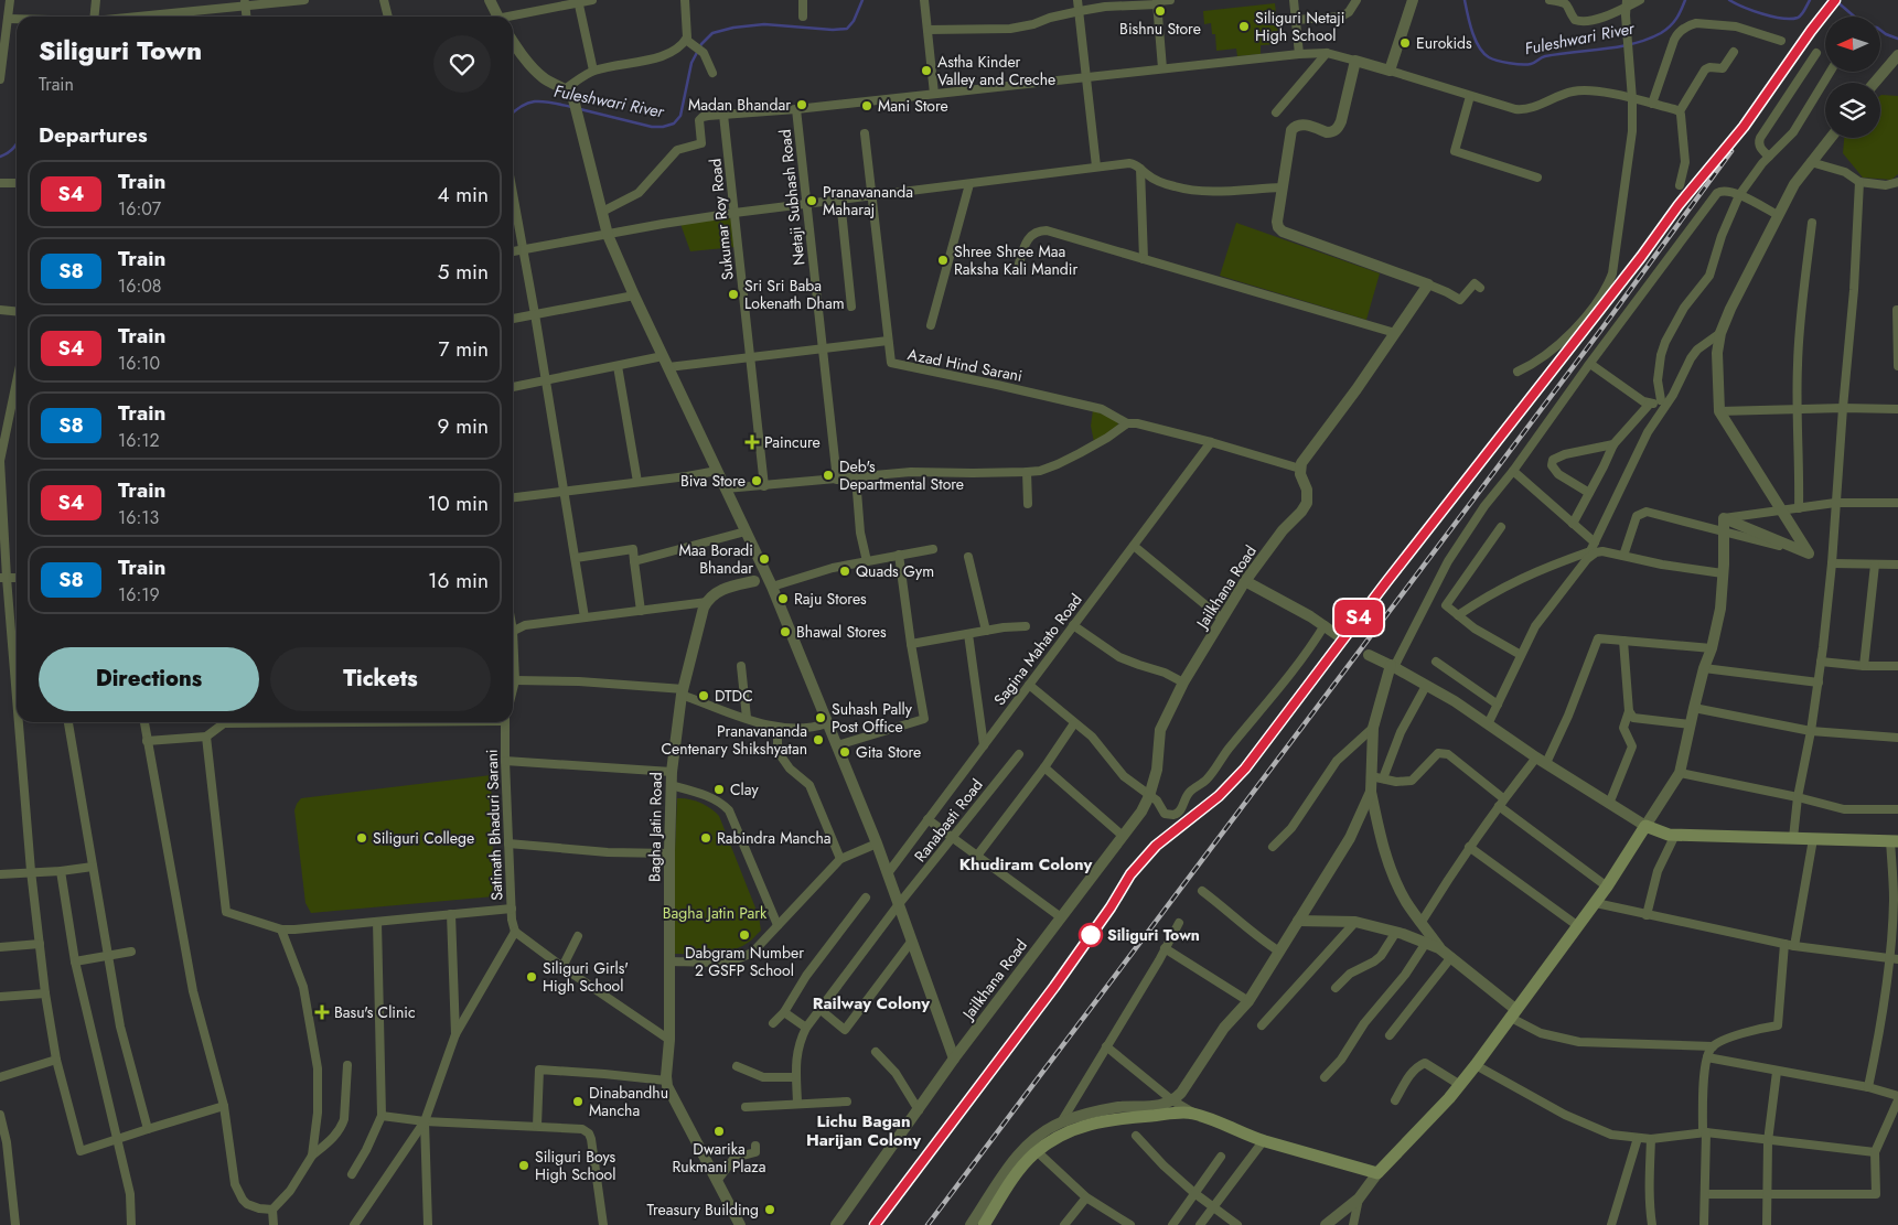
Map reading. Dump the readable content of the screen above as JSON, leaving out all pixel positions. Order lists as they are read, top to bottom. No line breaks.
{"streets":{"street":["Netaji Subhash Road","Sukumar Roy Road","Azad Hind Sarani","Jailkhana Road","Sagina Mahato Road","Ranabasti Road","Satinath Bhaduri Sarani","Bagha Jatin Road"]},"districts":["Khudiram Colony","Railway Colony","Lichu Bagan Harijan Colony"],"water":["Fuleshwari River"],"parks":["Bagha Jatin Park"],"places":{"other":["Bishnu Store","Siliguri Netaji High School","Eurokids","Astha Kinder Valley and Creche","Madan Bhandar","Mani Store","Pranavananda Maharaj","Shree Shree Maa Raksha Kali Mandir","Sri Sri Baba Lokenath Dham","Deb's Departmental Store","Biva Store","Maa Boradi Bhandar","Quads Gym","Raju Stores","Bhawal Stores","DTDC","Suhash Pally Post Office","Pranavananda Centenary Shikshyatan","Gita Store","Clay","Siliguri College","Rabindra Mancha","Dabgram Number 2 GSFP School","Siliguri Town","Siliguri Girls' High School","Dinabandhu Mancha","Dwarika Rukmani Plaza","Siliguri Boys High School","Treasury Building"],"health":["Paincure","Basu's Clinic"]},"north":"left","page":{"on_map":"S4","heading":[["Siliguri Town","Train"],"Departures"],"list":[{"mark":"S4","name":"Train","note":"16:07","value":"4 min"},{"mark":"S8","name":"Train","note":"16:08","value":"5 min"},{"mark":"S4","name":"Train","note":"16:10","value":"7 min"},{"mark":"S8","name":"Train","note":"16:12","value":"9 min"},{"mark":"S4","name":"Train","note":"16:13","value":"10 min"},{"mark":"S8","name":"Train","note":"16:19","value":"16 min"}],"buttons":["Directions","Tickets"]}}
